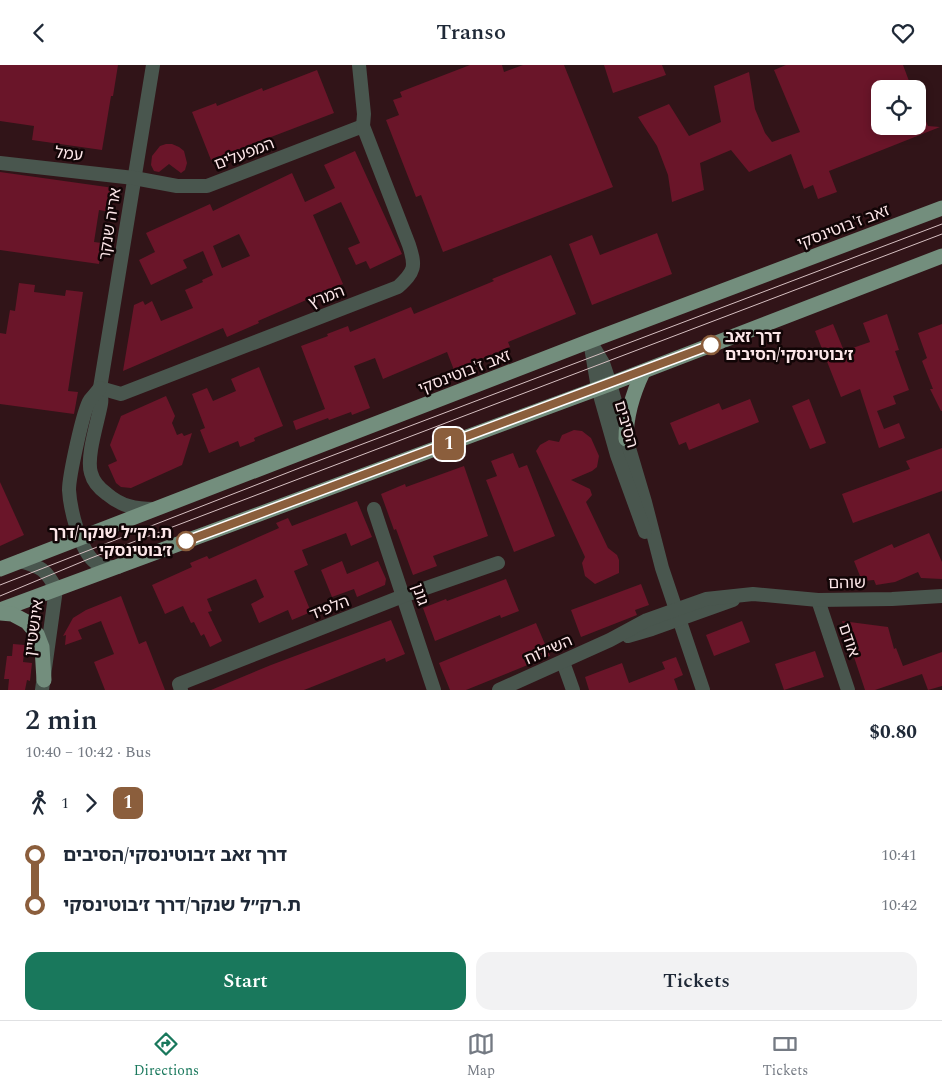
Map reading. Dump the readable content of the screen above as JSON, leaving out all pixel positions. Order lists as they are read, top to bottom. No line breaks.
{"streets":{"main road":["זאב ז'בוטינסקי"],"street":["עמל","המפעלים","אריה שנקר","המרץ","הסיבים","שוהם","גונן","הלפיד","אינשטיין","אודם","השילוח"]},"crossings":[["עמל","המפעלים"],["עמל","אריה שנקר"],["המפעלים","אריה שנקר"],["המפעלים","המרץ"],["אריה שנקר","זאב ז'בוטינסקי"],["אריה שנקר","המרץ"],["זאב ז'בוטינסקי","הסיבים"],["זאב ז'בוטינסקי","אינשטיין"],["הסיבים","שוהם"],["הסיבים","השילוח"],["שוהם","אודם"],["שוהם","השילוח"],["גונן","הלפיד"]],"places":["דרך זאב ז׳בוטינסקי/הסיבים","ת.רק״ל שנקר/דרך ז׳בוטינסקי"],"lines":["bus line 1"],"page":{"header":"Transo","on_map":"1","heading":["2 min","10:40 – 10:42 · Bus","$0.80"],"legs":["1","1"],"list":[{"name":"דרך זאב ז׳בוטינסקי/הסיבים","value":"10:41"},{"name":"ת.רק״ל שנקר/דרך ז׳בוטינסקי","value":"10:42"}],"buttons":["Start","Tickets"],"tabs":["Directions","Map","Tickets"]}}
